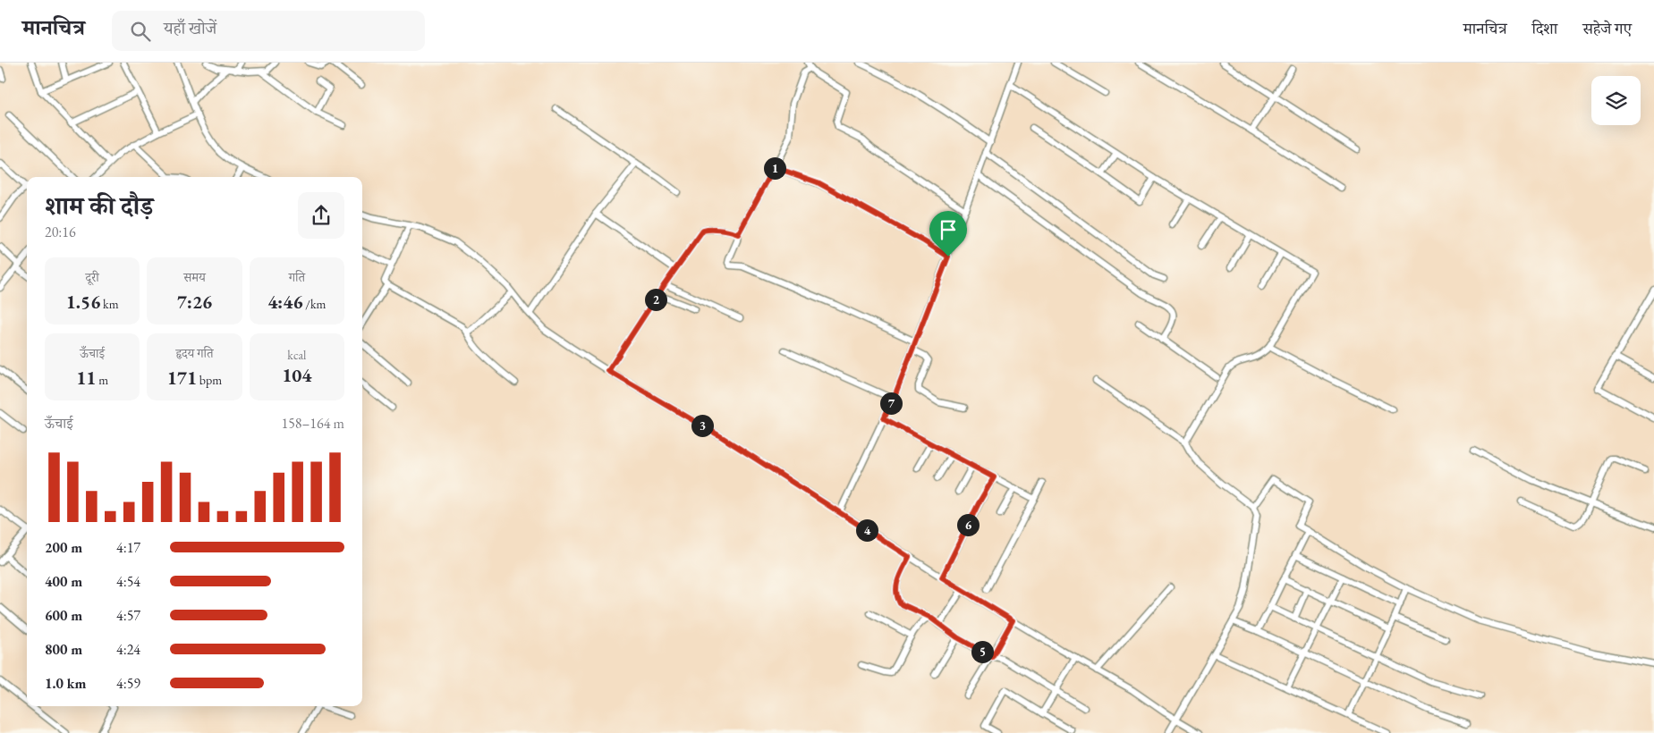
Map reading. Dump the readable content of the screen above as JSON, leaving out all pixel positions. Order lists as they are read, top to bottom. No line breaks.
{"page":{"header":"मानचित्र","search":"यहाँ खोजें","nav":["मानचित्र","दिशा","सहेजे गए"],"pins":["1","2","7","3","6","4","5"],"heading":["शाम की दौड़","20:16"],"stats":[["दूरी","1.56 km"],["समय","7:26"],["गति","4:46 /km"],["ऊँचाई","11 m"],["हृदय गति","171 bpm"],["kcal","104"]],"chart":["ऊँचाई","158–164 m"],"list":[{"name":"200 m","note":"4:17"},{"name":"400 m","note":"4:54"},{"name":"600 m","note":"4:57"},{"name":"800 m","note":"4:24"},{"name":"1.0 km","note":"4:59"}]}}
